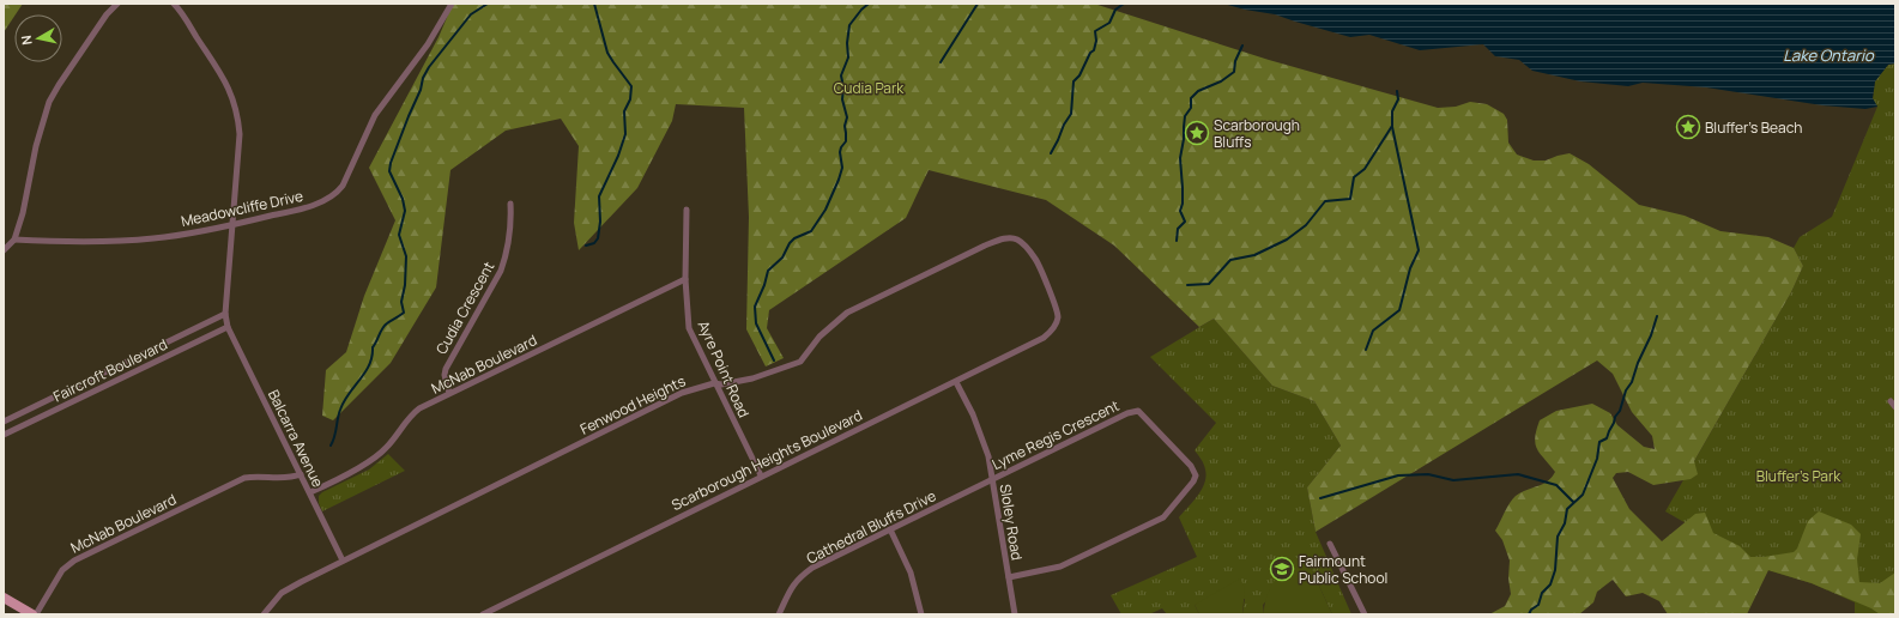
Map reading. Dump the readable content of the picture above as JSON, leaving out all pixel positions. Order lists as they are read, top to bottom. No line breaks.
{"streets":{"street":["Meadowcliffe Drive","Cudia Crescent","McNab Boulevard","Ayre Point Road","Faircroft Boulevard","Fenwood Heights","Lyme Regis Crescent","Balcarra Avenue","Scarborough Heights Boulevard","Sloley Road","Cathedral Bluffs Drive"]},"crossings":[["Meadowcliffe Drive","Balcarra Avenue"],["Cudia Crescent","McNab Boulevard"],["McNab Boulevard","Ayre Point Road"],["McNab Boulevard","Balcarra Avenue"],["Ayre Point Road","Fenwood Heights"],["Ayre Point Road","Scarborough Heights Boulevard"],["Faircroft Boulevard","Balcarra Avenue"],["Fenwood Heights","Balcarra Avenue"],["Fenwood Heights","Scarborough Heights Boulevard"],["Lyme Regis Crescent","Sloley Road"],["Lyme Regis Crescent","Cathedral Bluffs Drive"],["Scarborough Heights Boulevard","Sloley Road"],["Sloley Road","Cathedral Bluffs Drive"]],"water":["Lake Ontario"],"parks":["Cudia Park","Bluffer's Park"],"places":{"place":["Bluffer's Beach","Scarborough Bluffs"],"school or university":["Fairmount Public School"]},"north":"left"}
